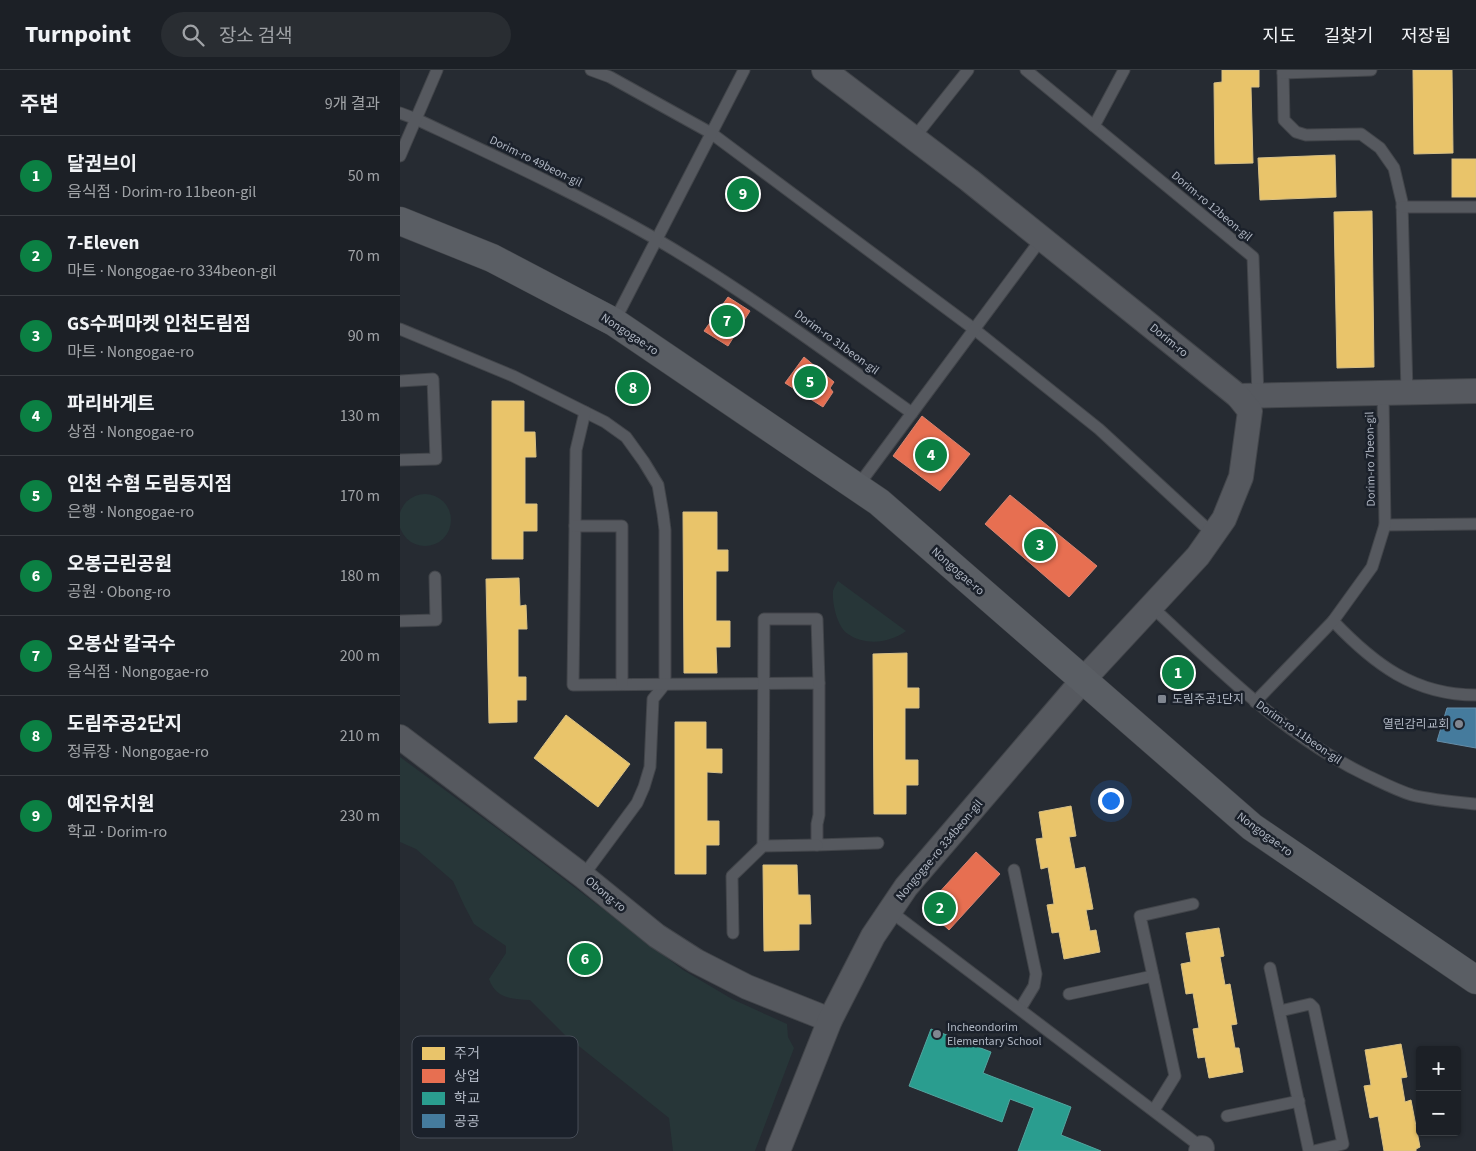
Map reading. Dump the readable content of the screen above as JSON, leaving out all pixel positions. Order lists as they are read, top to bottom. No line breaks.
{"streets":{"main road":["Nongogae-ro"],"street":["Dorim-ro","Nongogae-ro 334beon-gil","Obong-ro"],"lane":["Dorim-ro 49beon-gil","Dorim-ro 12beon-gil","Dorim-ro 31beon-gil","Dorim-ro 7beon-gil","Dorim-ro 11beon-gil"]},"crossings":[["Dorim-ro 49beon-gil","Dorim-ro 31beon-gil"],["Dorim-ro 12beon-gil","Dorim-ro"],["Nongogae-ro","Nongogae-ro 334beon-gil"],["Dorim-ro 7beon-gil","Dorim-ro 11beon-gil"],["Nongogae-ro 334beon-gil","Obong-ro"]],"places":{"transit":["도림주공1단지"],"other":["열린감리교회","Incheondorim Elementary School"]},"legend":["주거","상업","학교","공공"],"page":{"header":"Turnpoint","search":"장소 검색","nav":["지도","길찾기","저장됨"],"heading":["주변","9개 결과"],"list":[{"mark":"1","name":"달권브이","note":"음식점 · Dorim-ro 11beon-gil","value":"50 m"},{"mark":"2","name":"7-Eleven","note":"마트 · Nongogae-ro 334beon-gil","value":"70 m"},{"mark":"3","name":"GS수퍼마켓 인천도림점","note":"마트 · Nongogae-ro","value":"90 m"},{"mark":"4","name":"파리바게트","note":"상점 · Nongogae-ro","value":"130 m"},{"mark":"5","name":"인천 수협 도림동지점","note":"은행 · Nongogae-ro","value":"170 m"},{"mark":"6","name":"오봉근린공원","note":"공원 · Obong-ro","value":"180 m"},{"mark":"7","name":"오봉산 칼국수","note":"음식점 · Nongogae-ro","value":"200 m"},{"mark":"8","name":"도림주공2단지","note":"정류장 · Nongogae-ro","value":"210 m"},{"mark":"9","name":"예진유치원","note":"학교 · Dorim-ro","value":"230 m"}],"pins":["9","7","5","8","4","3","1","2","6"],"map_buttons":["+","−"]}}
